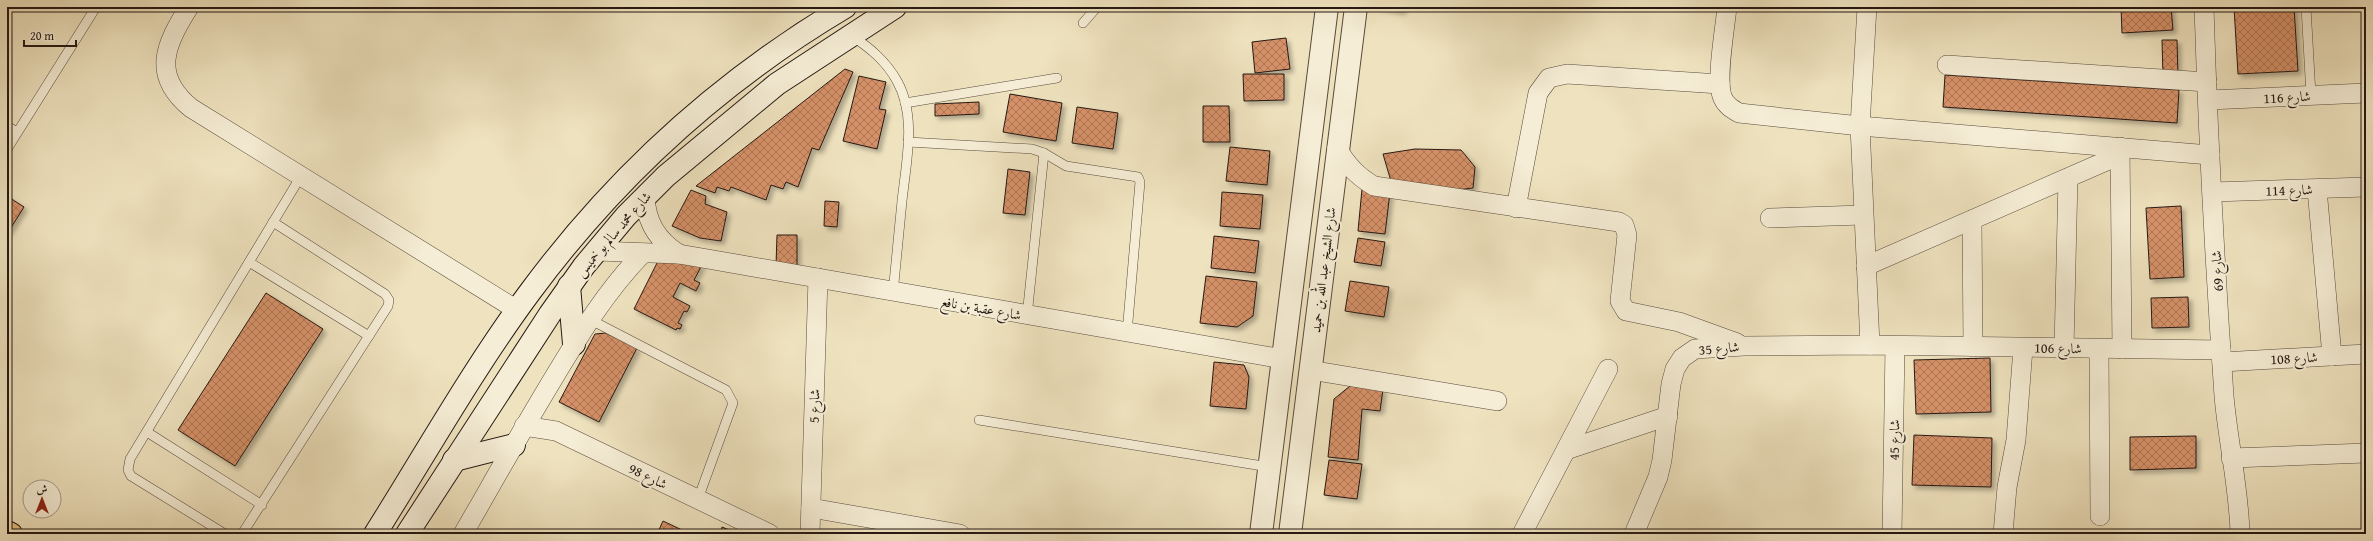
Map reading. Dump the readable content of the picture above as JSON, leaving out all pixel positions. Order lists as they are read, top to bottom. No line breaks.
{"streets":{"main road":["شارع محمد سالم بو خميس","شارع الشيخ عبد الله بن حميد"],"street":["شارع 116","شارع 114","شارع 69","شارع عقبة بن نافع","شارع 35","شارع 106","شارع 108","شارع 5","شارع 45","شارع 98"]},"crossings":[["شارع 116","شارع 69"],["شارع 114","شارع 69"],["شارع محمد سالم بو خميس","شارع عقبة بن نافع"],["شارع الشيخ عبد الله بن حميد","شارع عقبة بن نافع"],["شارع 69","شارع 106"],["شارع 69","شارع 108"],["شارع عقبة بن نافع","شارع 5"],["شارع 35","شارع 106"],["شارع 35","شارع 45"],["شارع 106","شارع 108"],["شارع 106","شارع 45"]],"scale_bar":"20 m","north":"top"}
